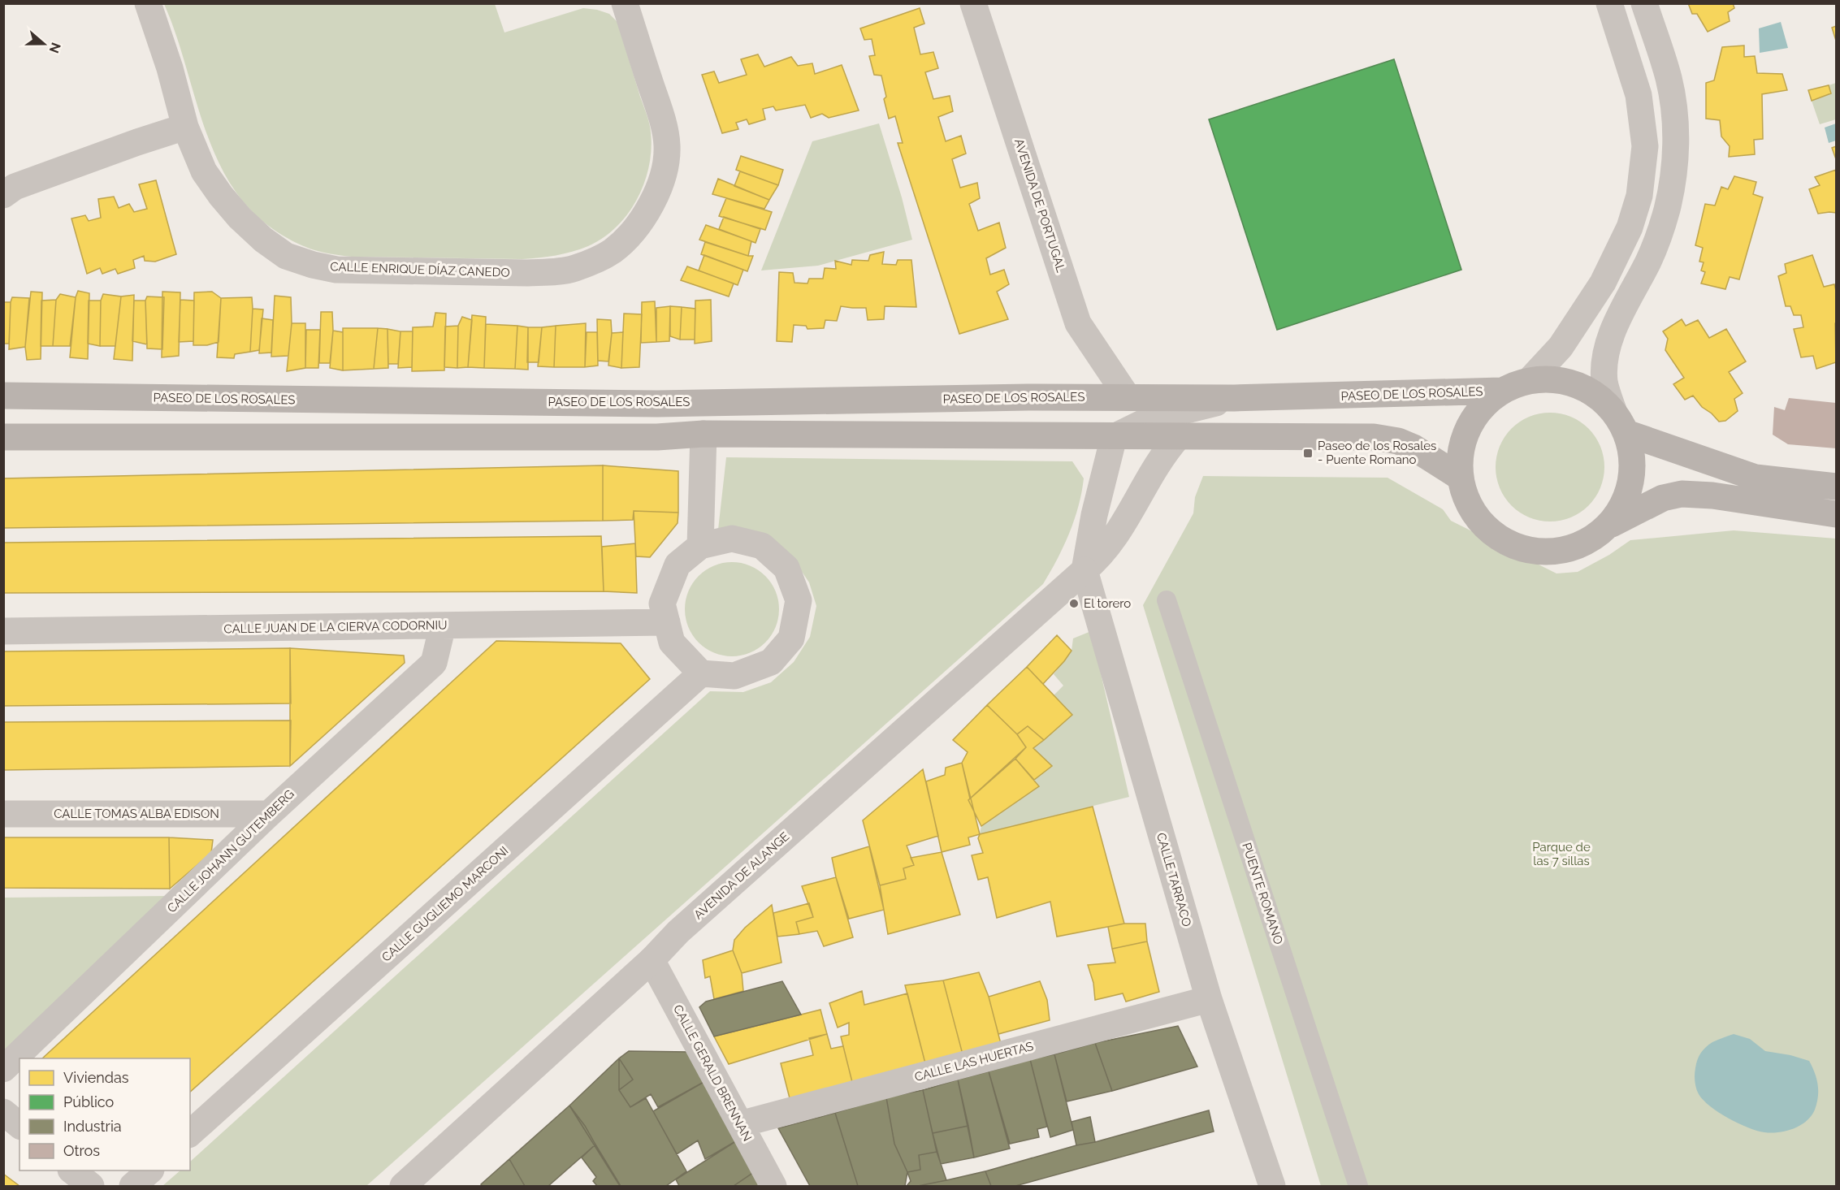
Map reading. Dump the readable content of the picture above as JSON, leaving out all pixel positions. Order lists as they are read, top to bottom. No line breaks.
{"streets":{"main road":["PASEO DE LOS ROSALES"],"street":["AVENIDA DE PORTUGAL","CALLE ENRIQUE DÍAZ CANEDO","CALLE JUAN DE LA CIERVA CODORNIU","CALLE TOMAS ALBA EDISON","CALLE JOHANN GUTEMBERG","AVENIDA DE ALANGE","CALLE TARRACO","PUENTE ROMANO","CALLE GUGLIEMO MARCONI","CALLE LAS HUERTAS","CALLE GERALD BRENNAN"]},"crossings":[["AVENIDA DE PORTUGAL","PASEO DE LOS ROSALES"],["PASEO DE LOS ROSALES","AVENIDA DE ALANGE"],["CALLE JUAN DE LA CIERVA CODORNIU","CALLE JOHANN GUTEMBERG"],["CALLE JUAN DE LA CIERVA CODORNIU","CALLE GUGLIEMO MARCONI"],["CALLE TOMAS ALBA EDISON","CALLE JOHANN GUTEMBERG"],["AVENIDA DE ALANGE","CALLE TARRACO"],["AVENIDA DE ALANGE","CALLE GERALD BRENNAN"],["CALLE TARRACO","CALLE LAS HUERTAS"],["CALLE LAS HUERTAS","CALLE GERALD BRENNAN"]],"parks":["Parque de las 7 sillas"],"places":{"transit":["Paseo de los Rosales - Puente Romano"],"other":["El torero"]},"legend":["Viviendas","Público","Industria","Otros"],"north":"right"}
